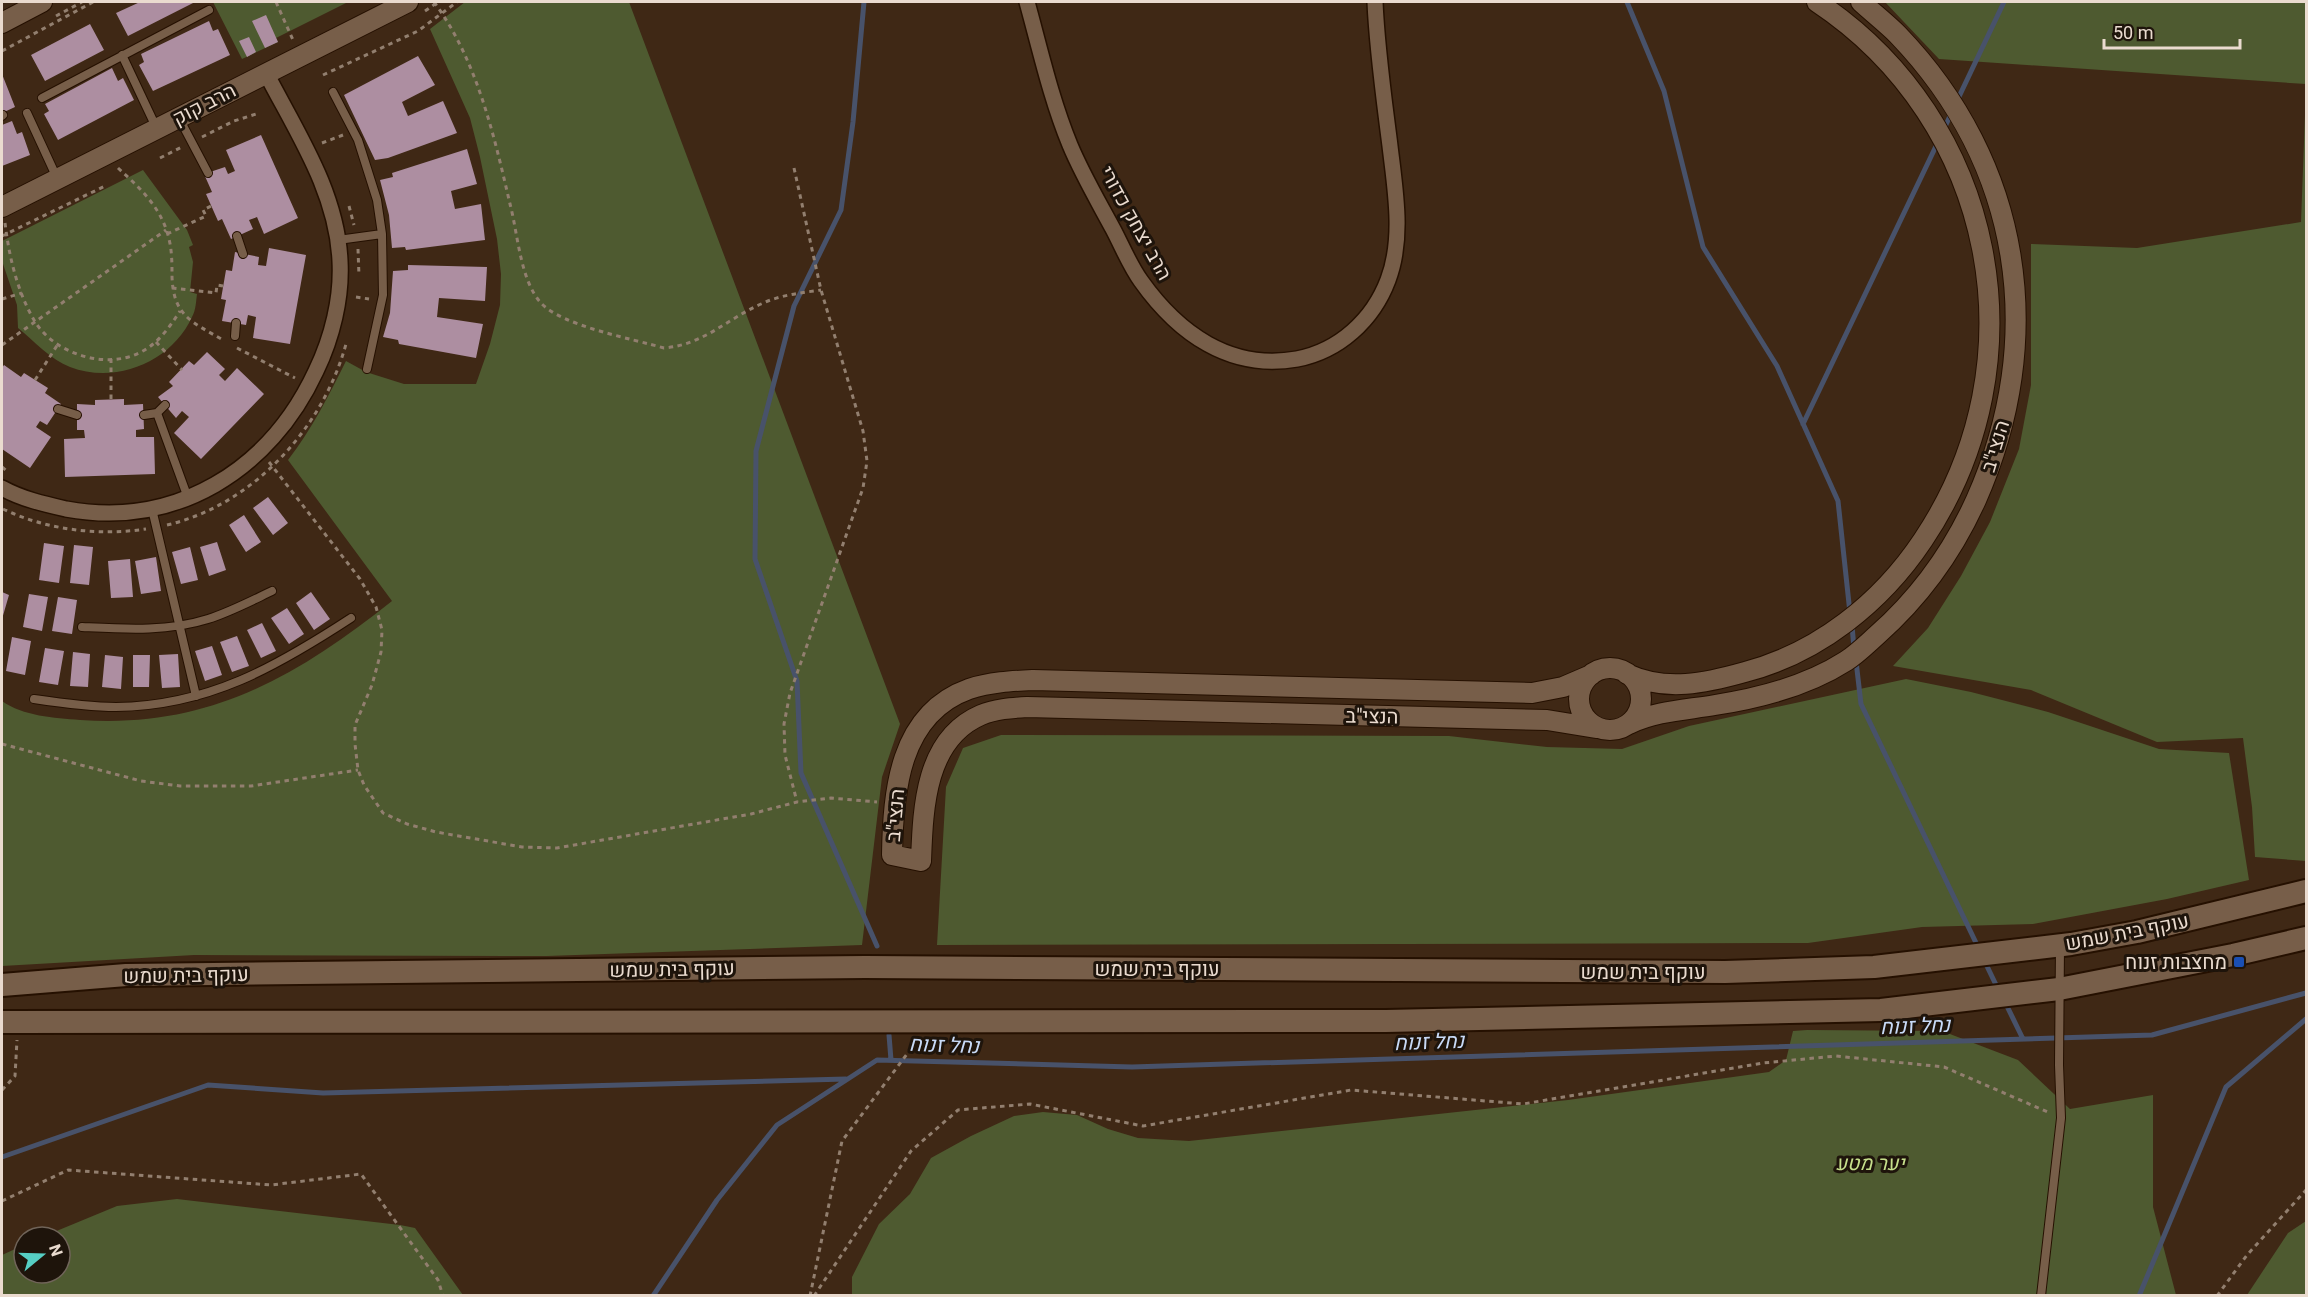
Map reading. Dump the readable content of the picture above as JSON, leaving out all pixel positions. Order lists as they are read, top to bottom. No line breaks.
{"streets":{"main road":["עוקף בית שמש"],"street":["הרב קוק","הרב יצחק כדורי","הנצי\"ב"]},"water":["נחל זנוח"],"parks":["יער מטע"],"places":{"transit":["מחצבות זנוח"]},"scale_bar":"50 m","north":"right"}
